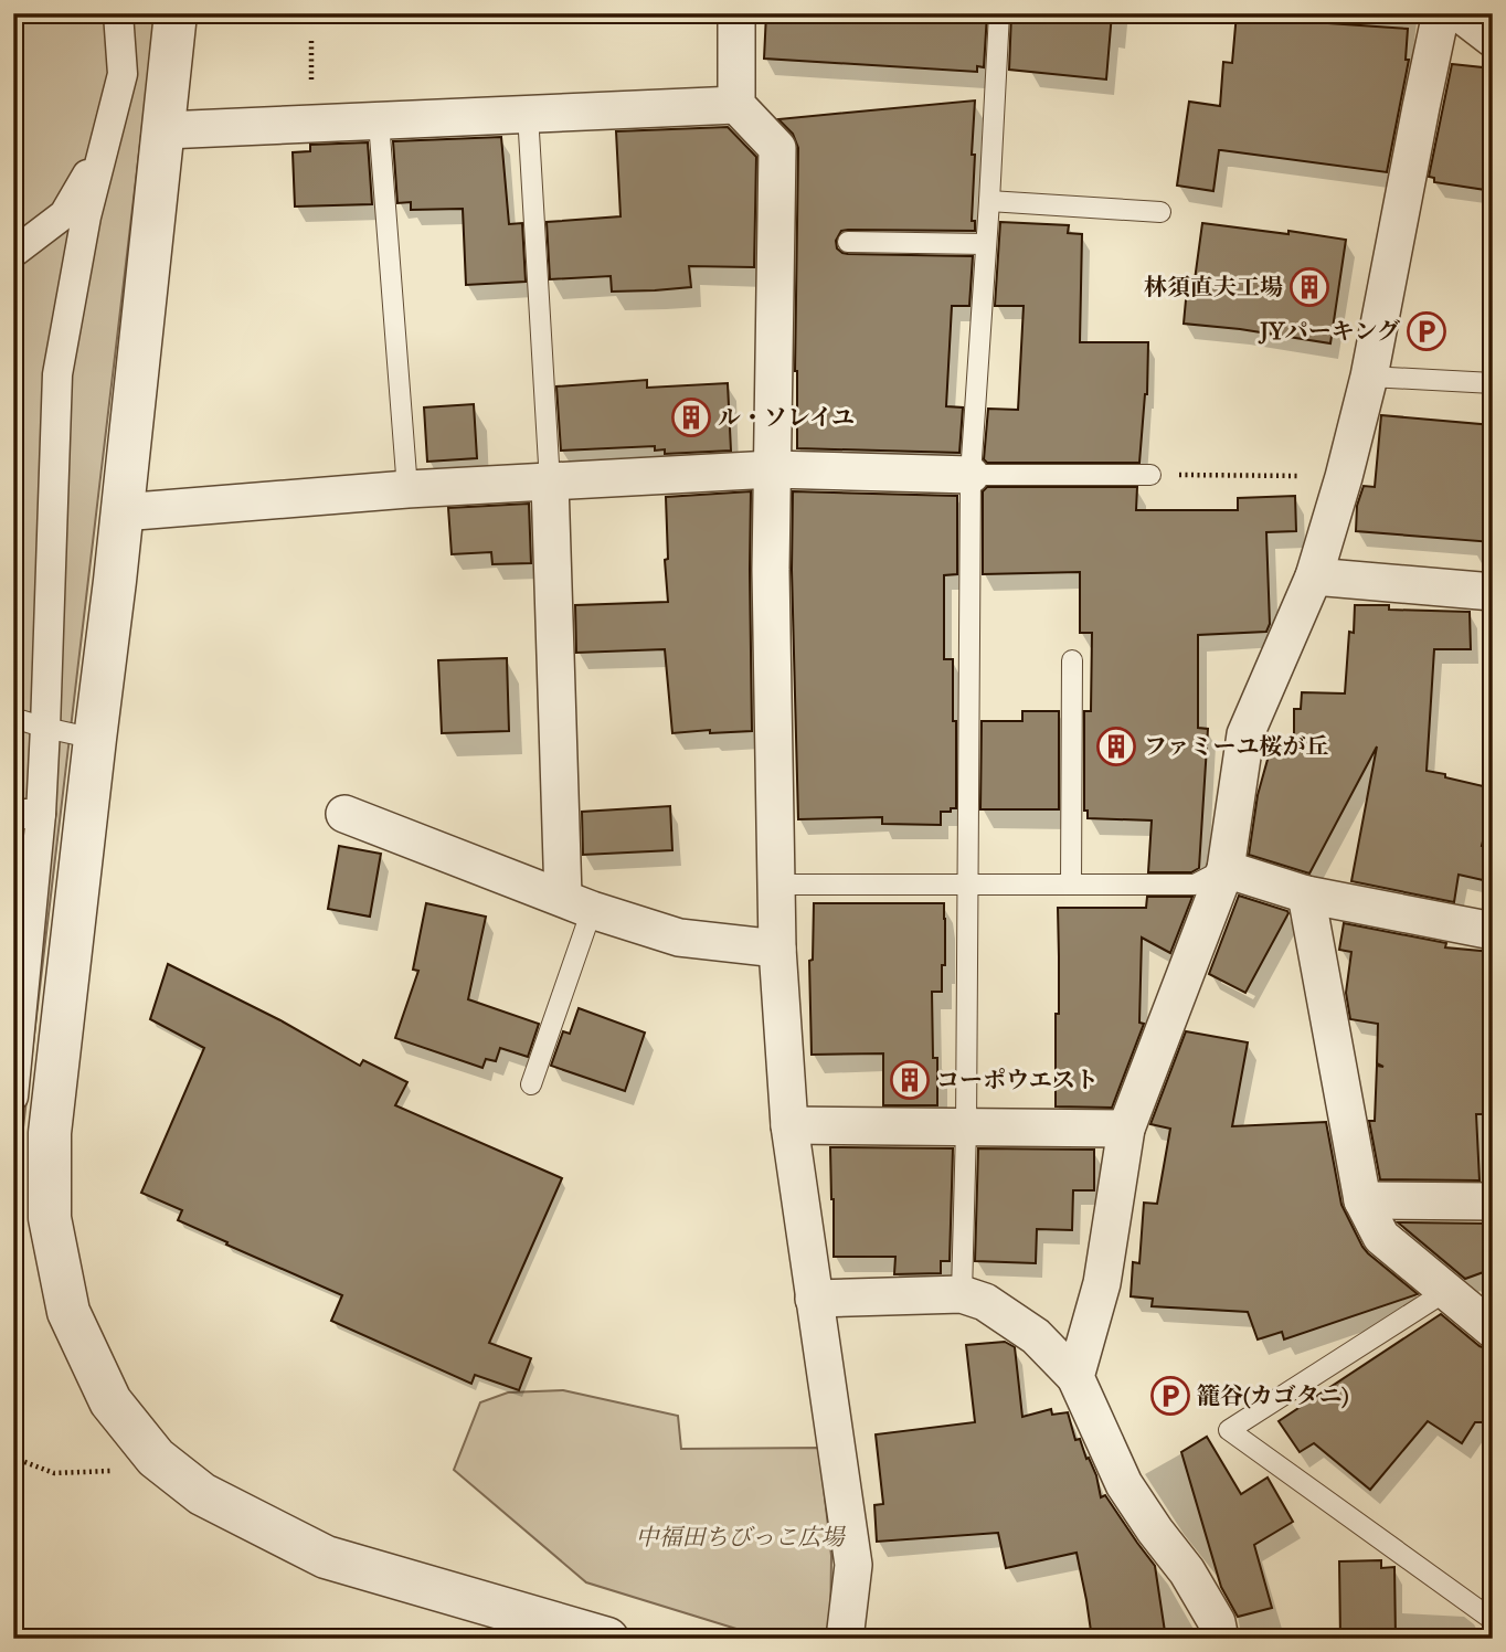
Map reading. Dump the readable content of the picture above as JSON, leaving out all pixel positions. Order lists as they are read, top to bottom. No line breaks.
{"parks":["中福田ちびっこ広場"],"places":{"building":["林須直夫工場","ル・ソレイユ","ファミーユ桜が丘","コーポウエスト"],"parking":["JYパーキング","籠谷(カゴタニ)"]}}
